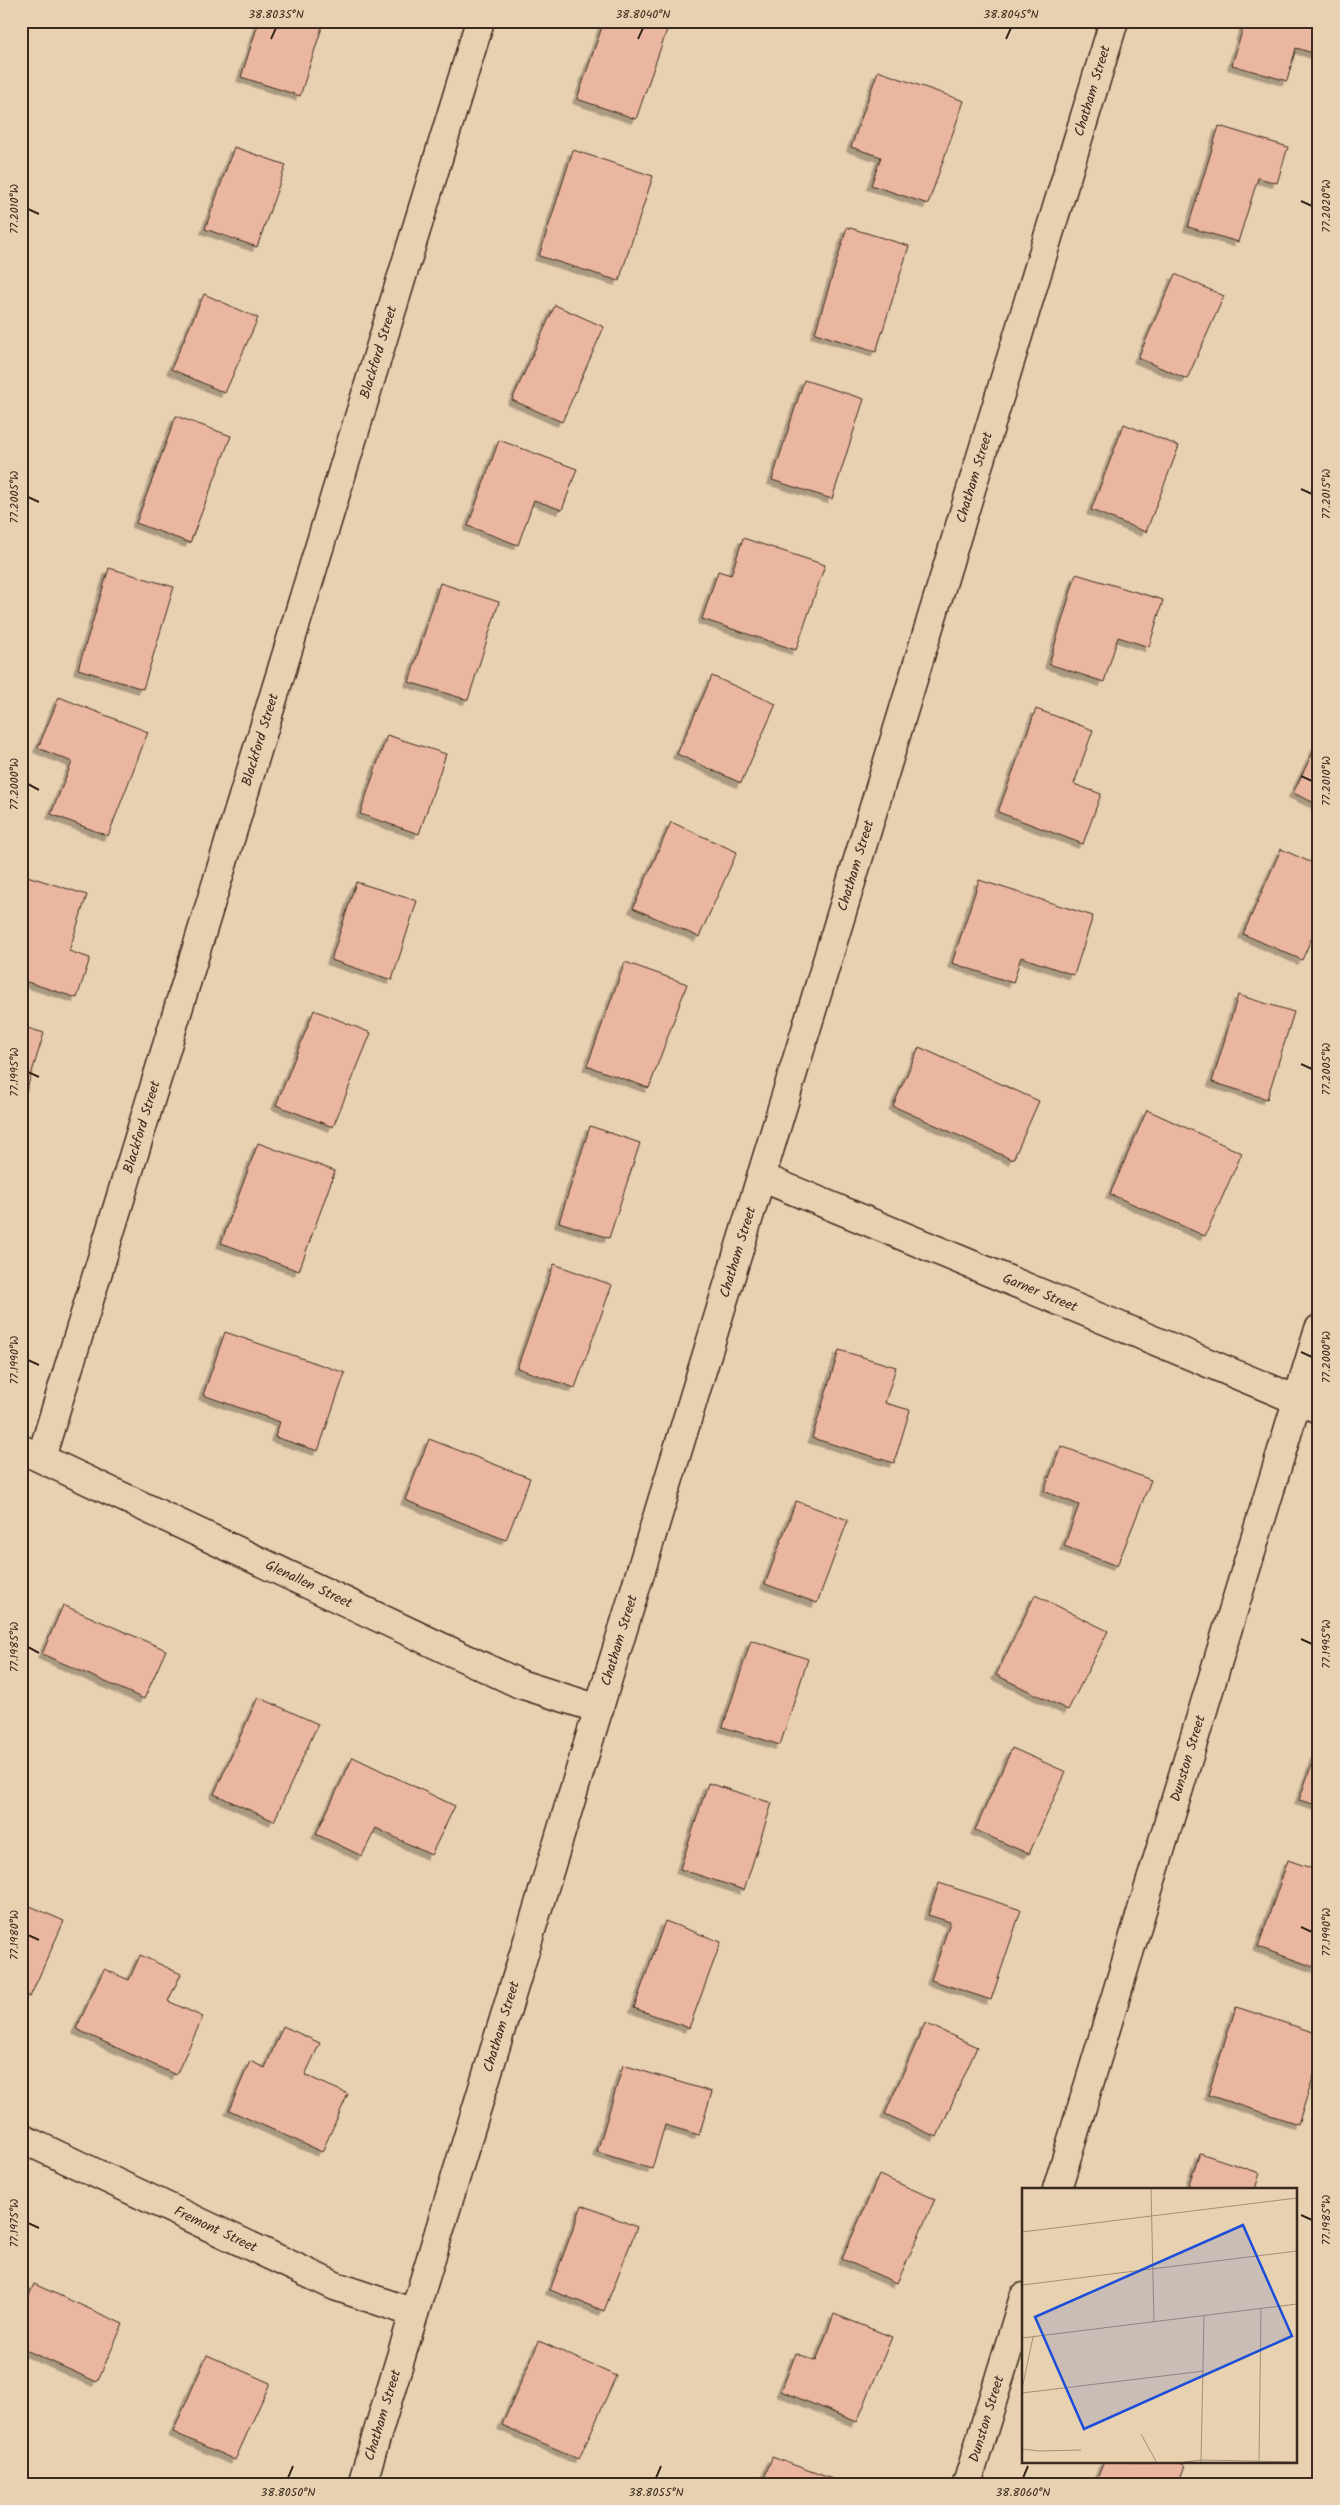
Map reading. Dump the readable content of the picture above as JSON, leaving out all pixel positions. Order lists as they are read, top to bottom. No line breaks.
{"streets":{"street":["Chatham Street","Blackford Street","Garner Street","Glenallen Street","Dunston Street","Fremont Street"]},"crossings":[["Chatham Street","Garner Street"],["Chatham Street","Glenallen Street"],["Chatham Street","Fremont Street"],["Blackford Street","Glenallen Street"],["Garner Street","Dunston Street"]],"coordinates":["38.8035°N","38.8040°N","38.8045°N","77.2020°W","77.2010°W","77.2015°W","77.2005°W","77.2000°W","77.1995°W","77.1990°W","77.1985°W","77.1980°W","77.1975°W","38.8050°N","38.8055°N","38.8060°N"]}
